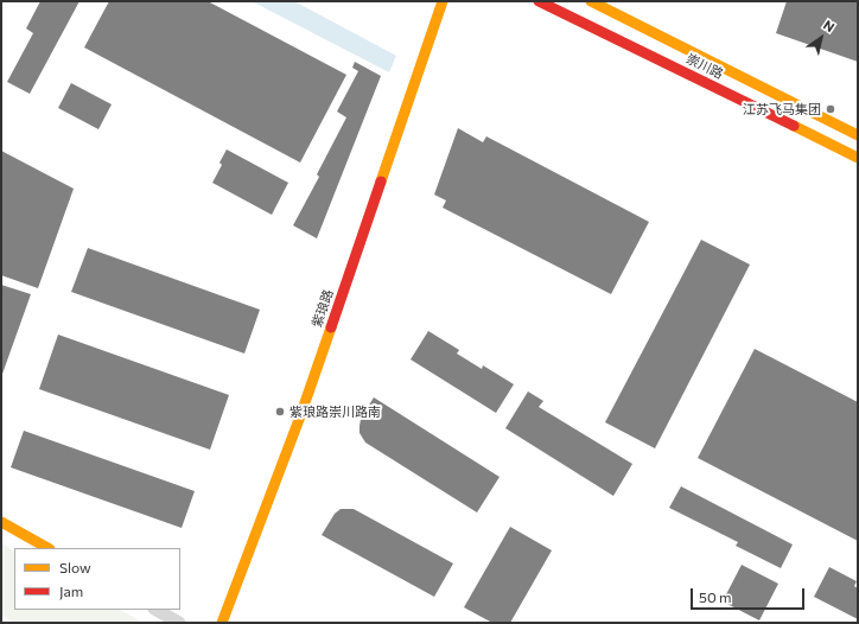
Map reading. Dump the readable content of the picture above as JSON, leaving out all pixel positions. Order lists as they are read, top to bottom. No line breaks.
{"streets":{"street":["崇川路","紫琅路"]},"places":["江苏飞马集团","紫琅路崇川路南"],"legend":["Slow","Jam"],"scale_bar":"50 m","north":"top right"}
